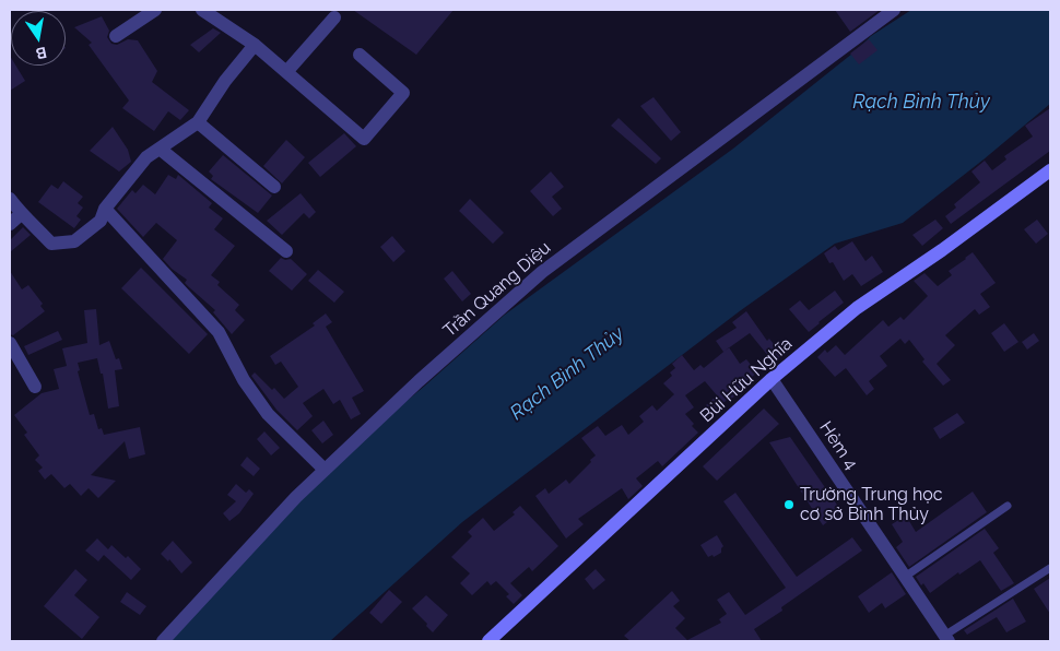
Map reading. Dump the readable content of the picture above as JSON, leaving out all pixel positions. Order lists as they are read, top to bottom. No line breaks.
{"streets":{"main road":["Bùi Hữu Nghĩa"],"street":["Trần Quang Diệu","Hẻm 4"]},"crossings":[["Bùi Hữu Nghĩa","Hẻm 4"]],"water":["Rạch Bình Thủy"],"places":["Trường Trung học cơ sở Bình Thủy"],"north":"bottom"}
